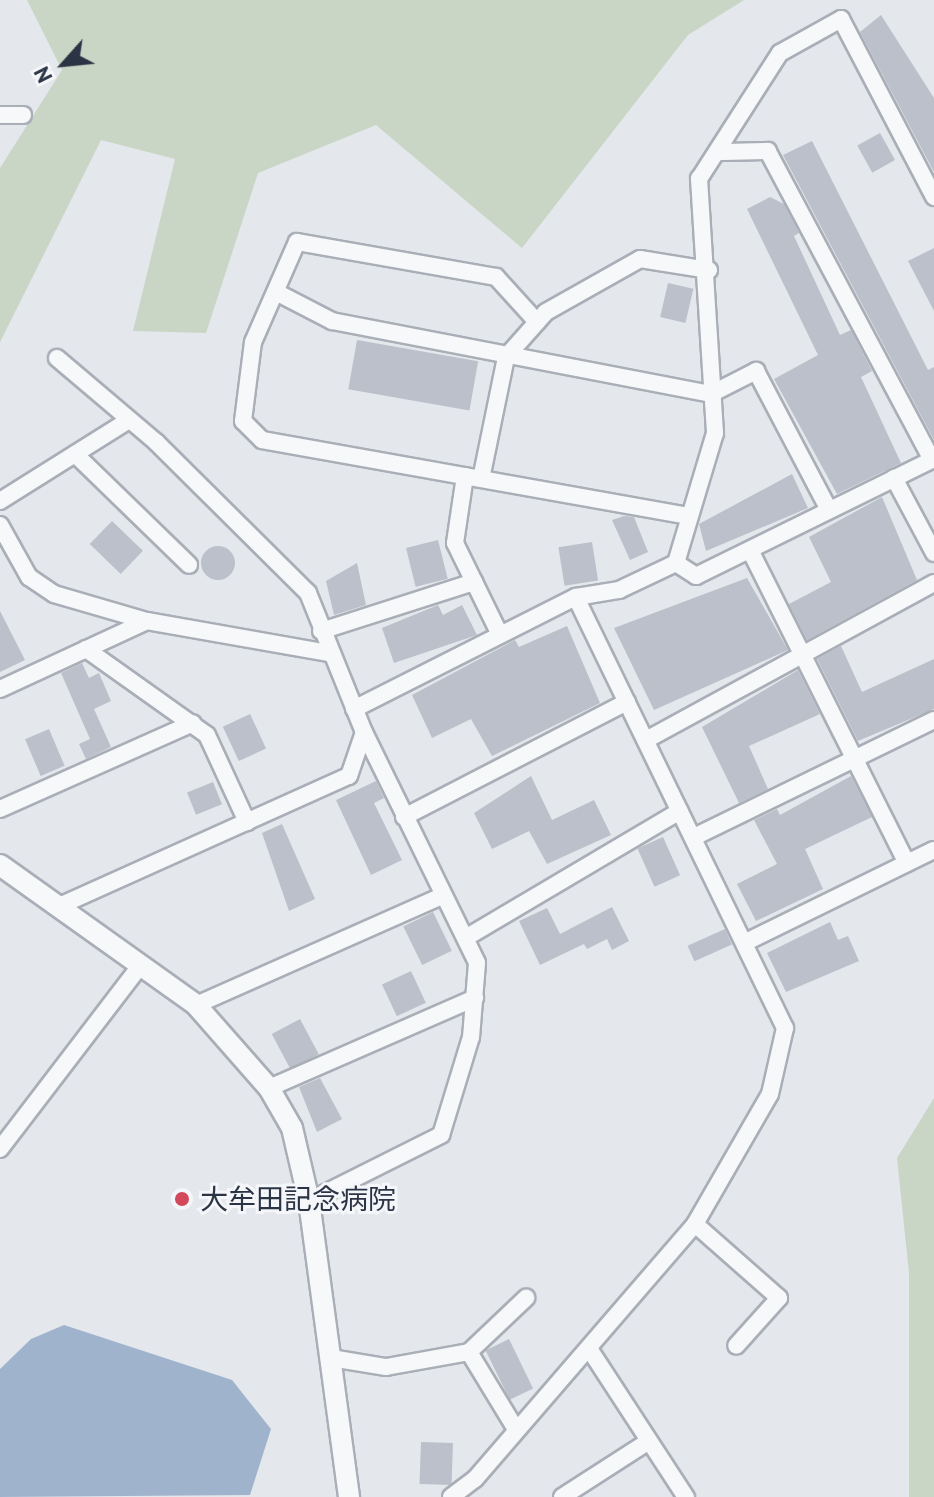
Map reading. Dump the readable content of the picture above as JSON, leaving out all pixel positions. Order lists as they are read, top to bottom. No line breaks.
{"places":["大牟田記念病院"],"north":"bottom left"}
